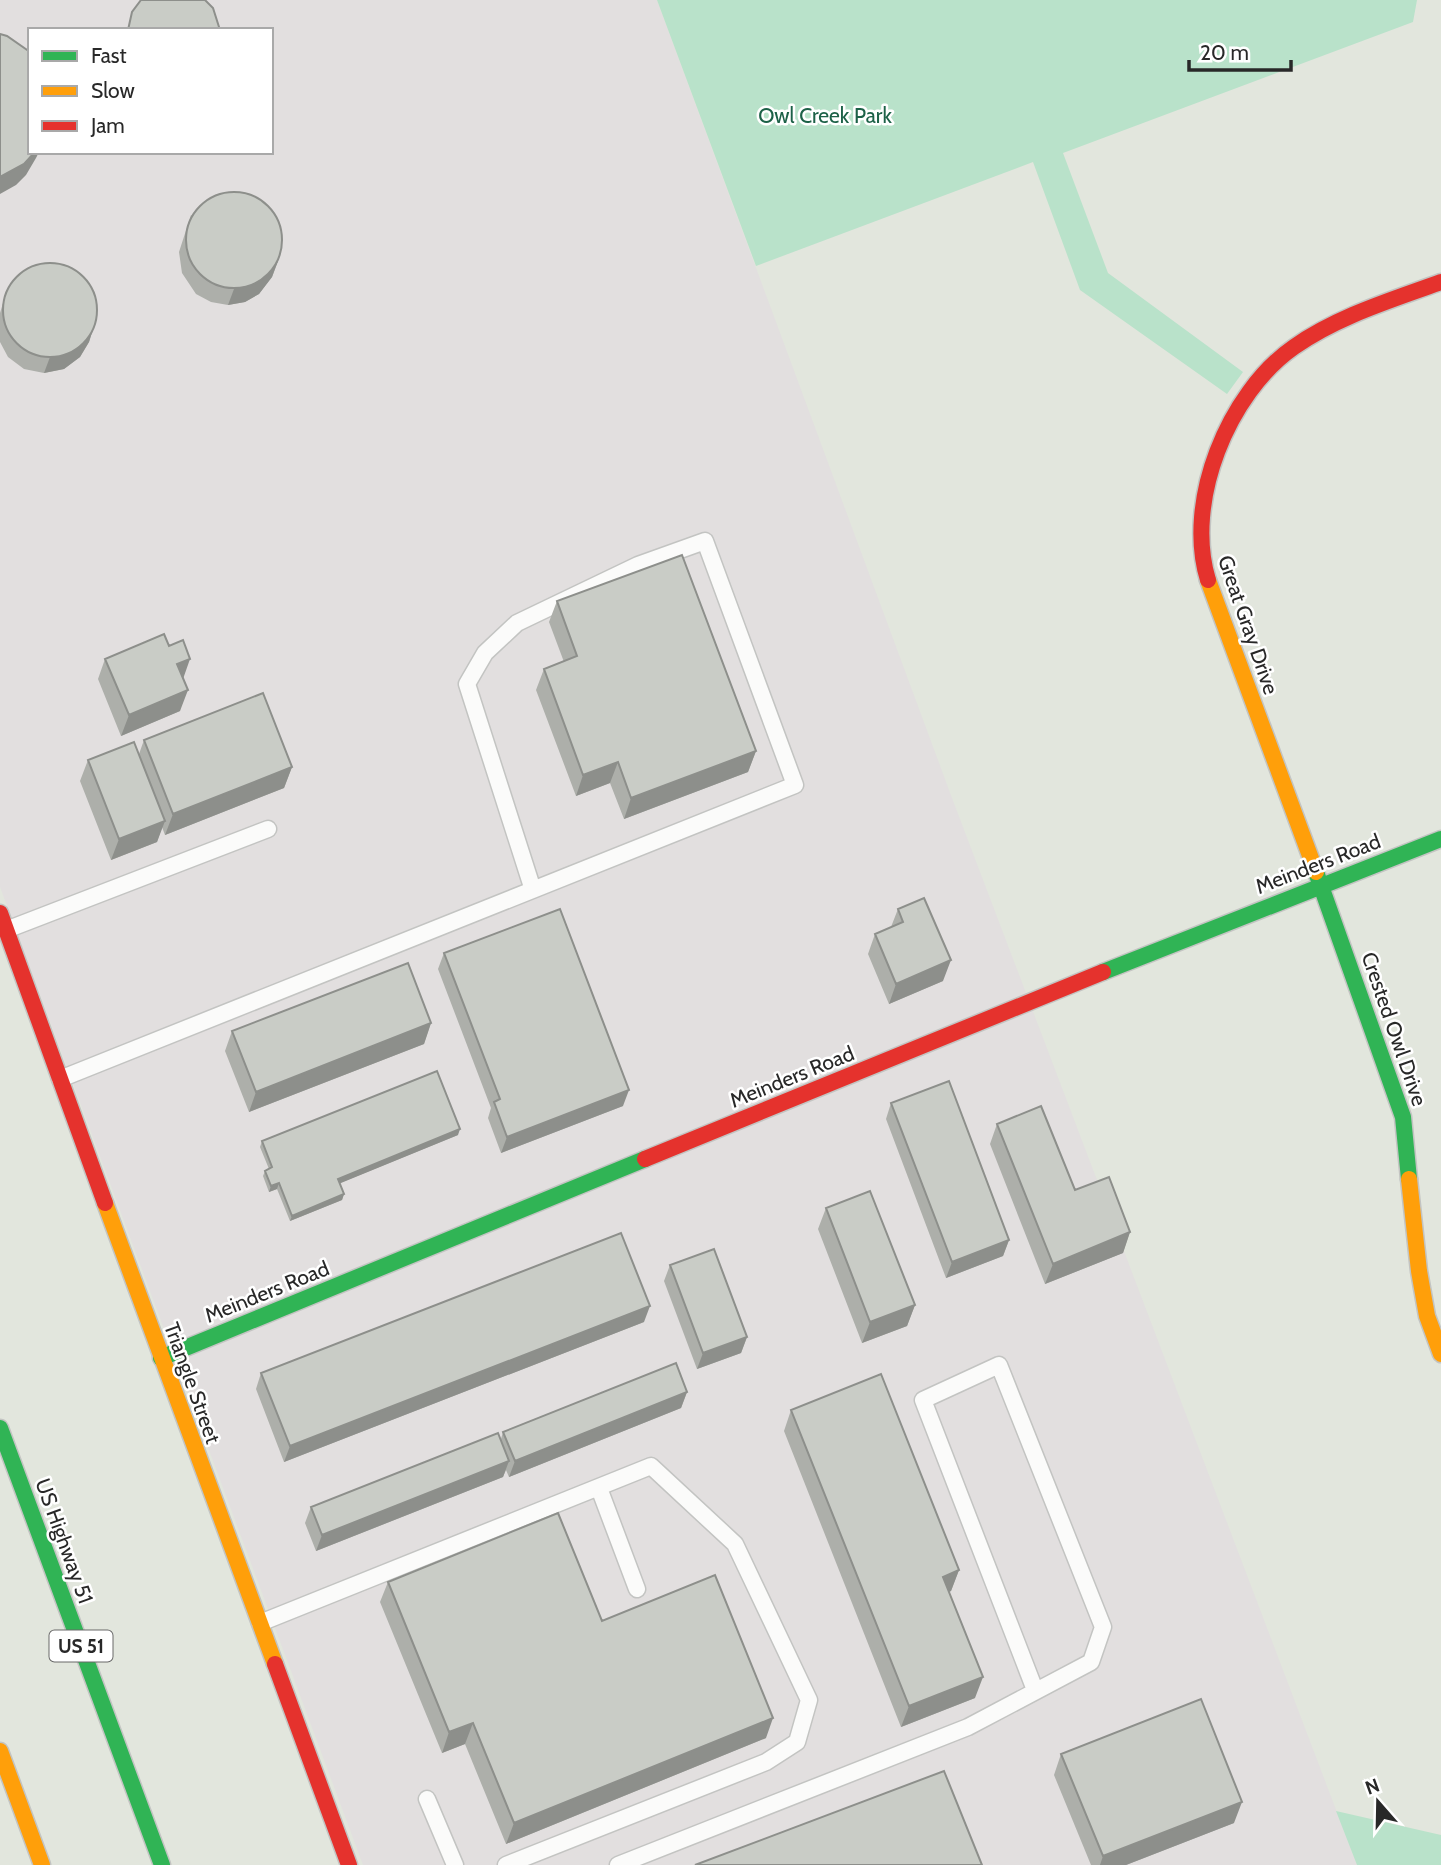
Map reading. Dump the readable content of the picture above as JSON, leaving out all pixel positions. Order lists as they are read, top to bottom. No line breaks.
{"streets":{"street":["Great Gray Drive","Meinders Road","Crested Owl Drive","Triangle Street","US Highway 51","US 51"]},"crossings":[["Great Gray Drive","Meinders Road"],["Great Gray Drive","Crested Owl Drive"],["Meinders Road","Crested Owl Drive"],["Meinders Road","Triangle Street"]],"parks":["Owl Creek Park"],"legend":["Fast","Slow","Jam"],"scale_bar":"20 m","north":"top"}
